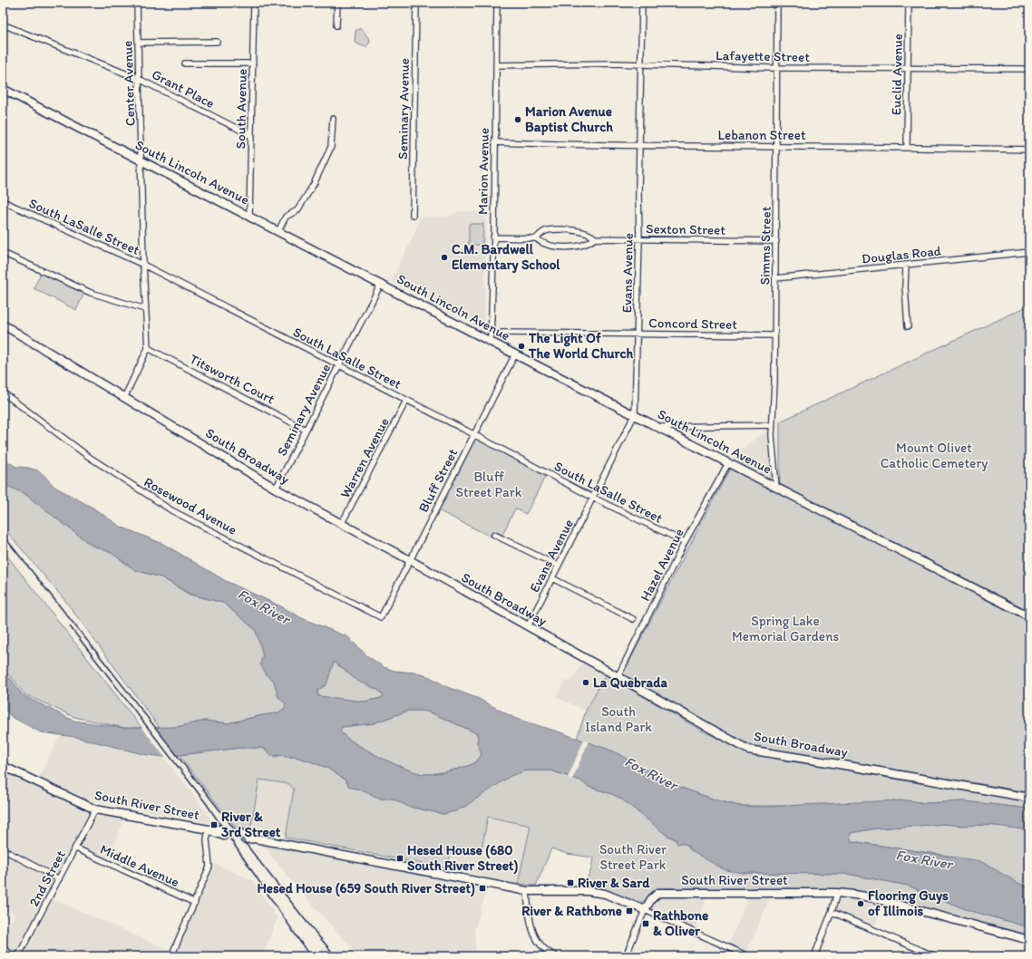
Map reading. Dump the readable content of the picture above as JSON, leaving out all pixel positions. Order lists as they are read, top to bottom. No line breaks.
{"streets":{"street":["Lafayette Street","Euclid Avenue","Center Avenue","Grant Place","South Avenue","Seminary Avenue","Lebanon Street","Marion Avenue","South Lincoln Avenue","South LaSalle Street","Sexton Street","Simms Street","Douglas Road","Evans Avenue","Concord Street","Titsworth Court","South Broadway","Warren Avenue","Bluff Street","Rosewood Avenue","Hazel Avenue","South River Street","Middle Avenue","2nd Street"]},"crossings":[["Lafayette Street","Euclid Avenue"],["Lafayette Street","Marion Avenue"],["Lafayette Street","Simms Street"],["Lafayette Street","Evans Avenue"],["Euclid Avenue","Lebanon Street"],["Center Avenue","Grant Place"],["Center Avenue","South Lincoln Avenue"],["Center Avenue","South LaSalle Street"],["Center Avenue","Titsworth Court"],["Center Avenue","South Broadway"],["Grant Place","South Avenue"],["South Avenue","South Lincoln Avenue"],["Seminary Avenue","South Lincoln Avenue"],["Seminary Avenue","South LaSalle Street"],["Seminary Avenue","Titsworth Court"],["Seminary Avenue","South Broadway"],["Lebanon Street","Marion Avenue"],["Lebanon Street","Simms Street"],["Lebanon Street","Evans Avenue"],["Marion Avenue","South Lincoln Avenue"],["Marion Avenue","Sexton Street"],["South Lincoln Avenue","Simms Street"],["South Lincoln Avenue","Evans Avenue"],["South Lincoln Avenue","Bluff Street"],["South Lincoln Avenue","Hazel Avenue"],["South LaSalle Street","Evans Avenue"],["South LaSalle Street","Warren Avenue"],["South LaSalle Street","Bluff Street"],["South LaSalle Street","Hazel Avenue"],["Sexton Street","Simms Street"],["Sexton Street","Evans Avenue"],["Simms Street","Douglas Road"],["Simms Street","Concord Street"],["Evans Avenue","Concord Street"],["Evans Avenue","South Broadway"],["South Broadway","Warren Avenue"],["South Broadway","Bluff Street"],["South Broadway","Hazel Avenue"],["Bluff Street","Rosewood Avenue"],["South River Street","2nd Street"],["Middle Avenue","2nd Street"]],"water":["Fox River"],"parks":["Mount Olivet Catholic Cemetery","Bluff Street Park","Spring Lake Memorial Gardens","South Island Park","South River Street Park"],"places":{"other":["Marion Avenue Baptist Church","C.M. Bardwell Elementary School","The Light Of The World Church","La Quebrada","Flooring Guys of Illinois"],"transit":["River & 3rd Street","Hesed House (680 South River Street)","River & Sard","Hesed House (659 South River Street)","River & Rathbone","Rathbone & Oliver"]}}
